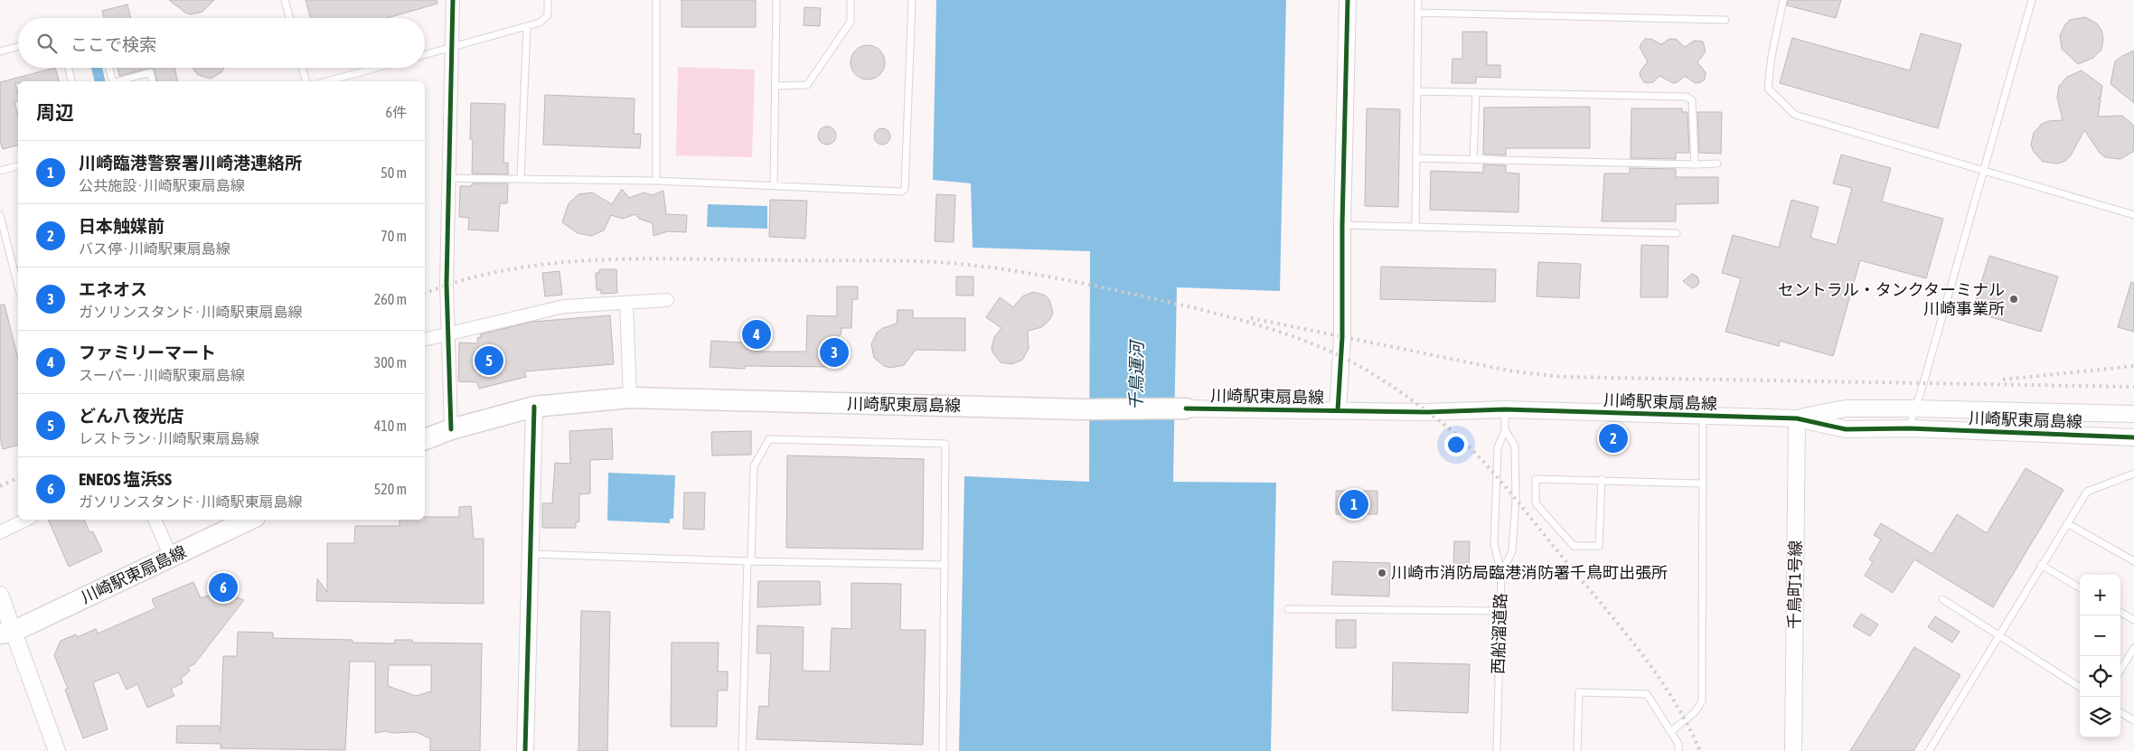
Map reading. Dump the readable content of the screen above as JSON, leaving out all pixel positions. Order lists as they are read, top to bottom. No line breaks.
{"streets":{"highway":["川崎駅東扇島線"],"street":["千鳥町1号線"],"lane":["西船溜道路"]},"crossings":[["川崎駅東扇島線","千鳥町1号線"],["川崎駅東扇島線","西船溜道路"]],"water":["千鳥運河"],"places":["セントラル・タンクターミナル 川崎事業所","川崎市消防局臨港消防署千鳥町出張所"],"page":{"search":"ここで検索","heading":["周辺","6件"],"list":[{"mark":"1","name":"川崎臨港警察署川崎港連絡所","note":"公共施設 · 川崎駅東扇島線","value":"50 m"},{"mark":"2","name":"日本触媒前","note":"バス停 · 川崎駅東扇島線","value":"70 m"},{"mark":"3","name":"エネオス","note":"ガソリンスタンド · 川崎駅東扇島線","value":"260 m"},{"mark":"4","name":"ファミリーマート","note":"スーパー · 川崎駅東扇島線","value":"300 m"},{"mark":"5","name":"どん八 夜光店","note":"レストラン · 川崎駅東扇島線","value":"410 m"},{"mark":"6","name":"ENEOS 塩浜SS","note":"ガソリンスタンド · 川崎駅東扇島線","value":"520 m"}],"pins":["4","3","5","2","1","6"],"map_buttons":["+","−"]}}
